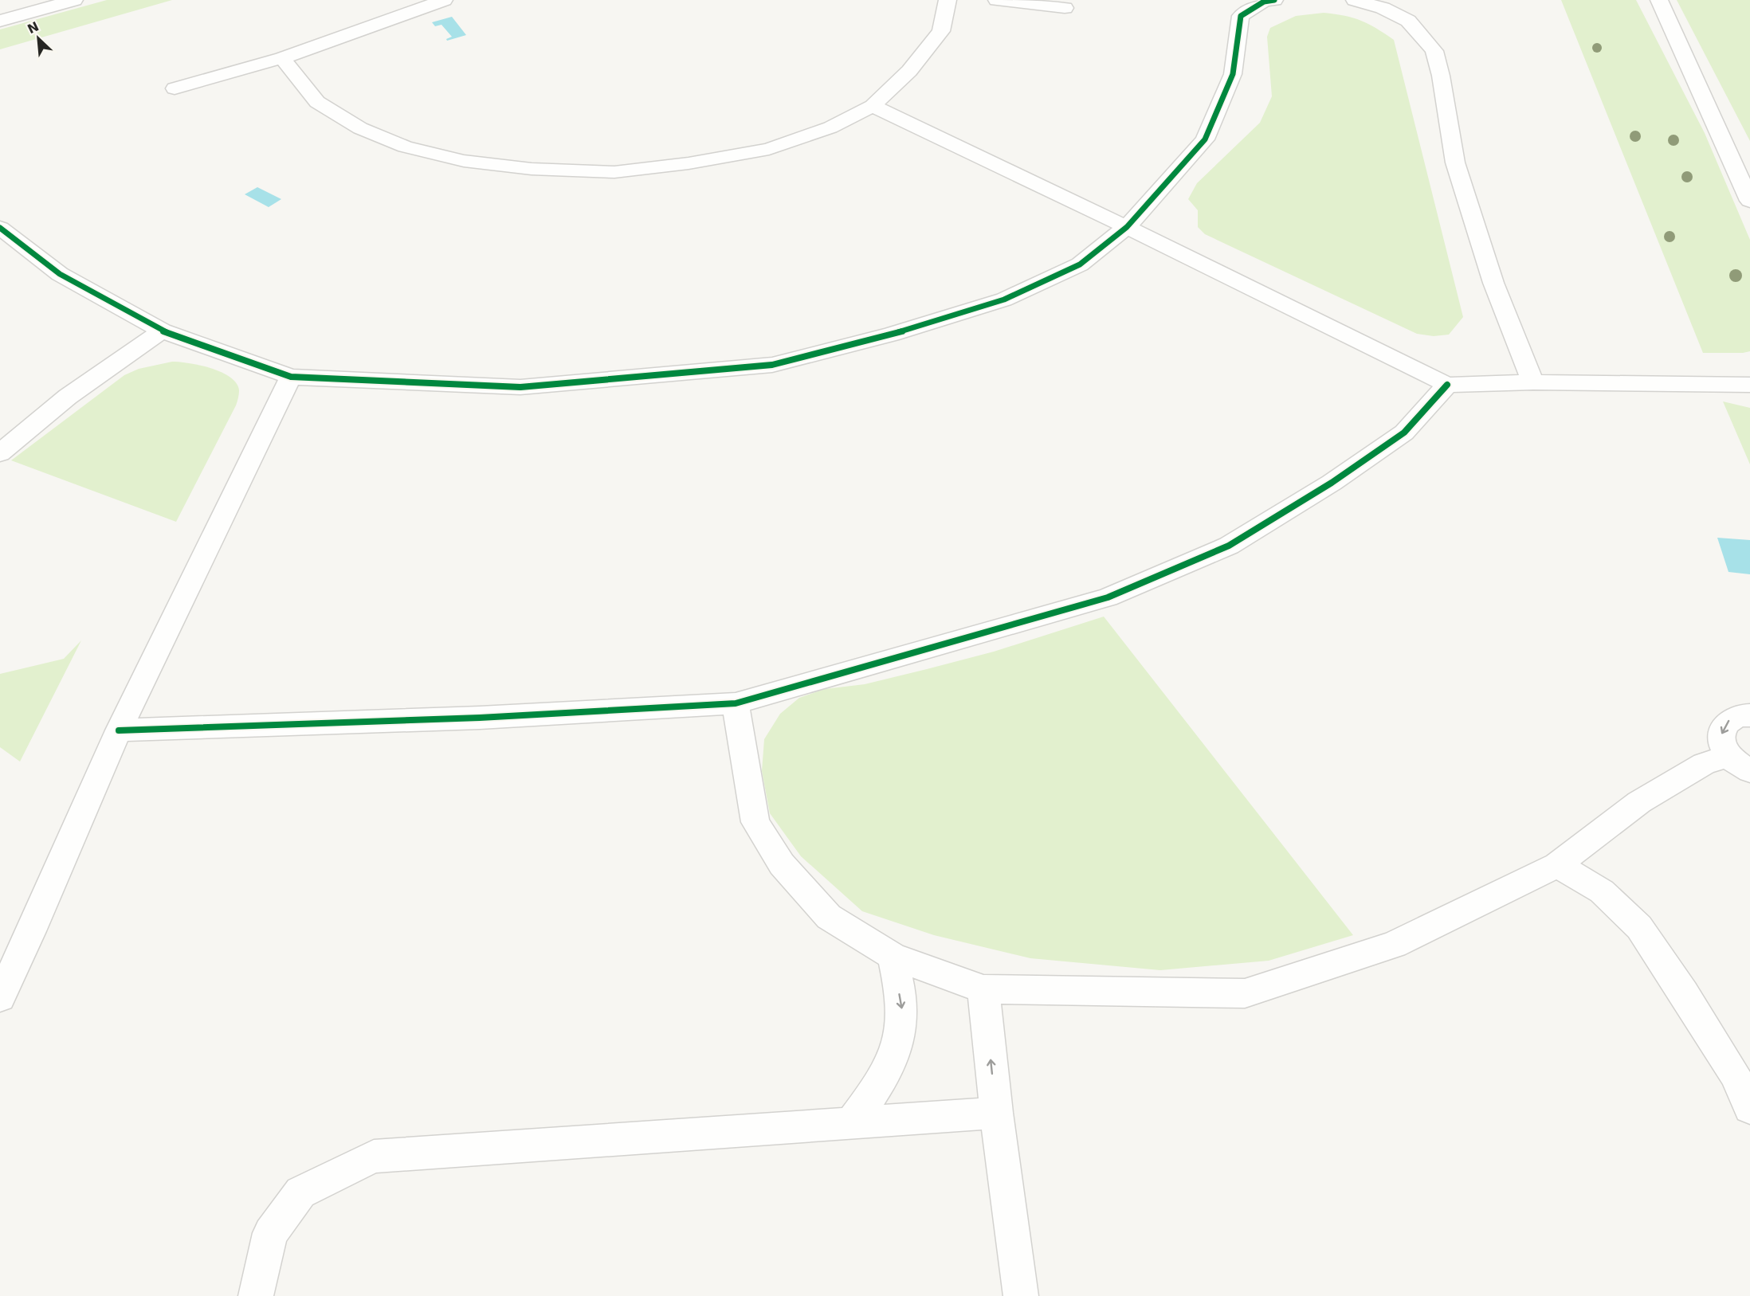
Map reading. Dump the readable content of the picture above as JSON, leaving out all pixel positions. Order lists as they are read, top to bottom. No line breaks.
{"north":"top left"}
